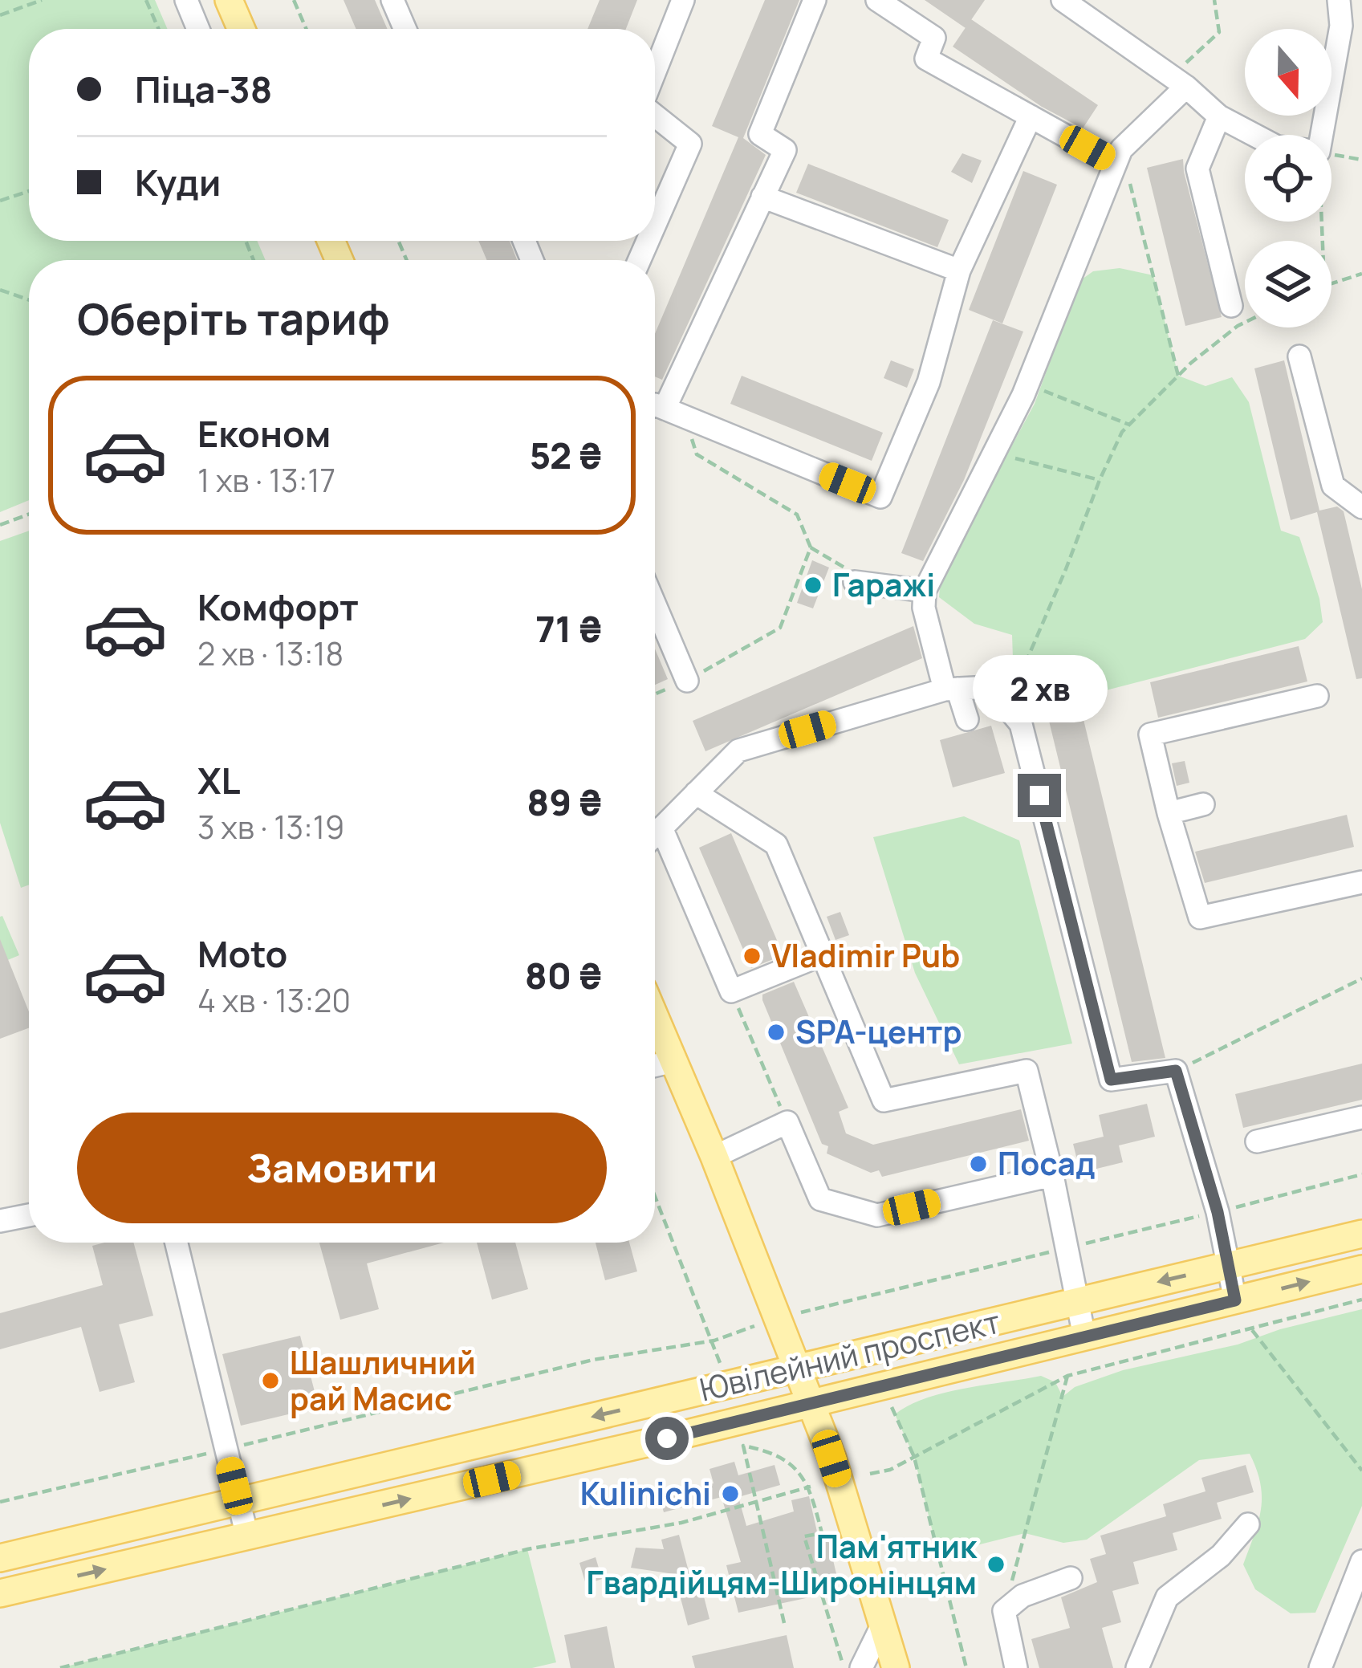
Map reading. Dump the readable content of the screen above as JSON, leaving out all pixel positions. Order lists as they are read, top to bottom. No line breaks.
{"streets":{"main road":["Ювілейний проспект"]},"places":["Гаражі","Vladimir Pub","SPA-центр","Посад","Шашличний рай Масис","Kulinichi","Пам'ятник Гвардійцям-Широнінцям"],"north":"bottom","page":{"banner":["Піца-38","Куди"],"heading":"Оберіть тариф","list":[{"name":"Економ","note":"1 хв · 13:17","value":"52 ₴"},{"name":"Комфорт","note":"2 хв · 13:18","value":"71 ₴"},{"name":"XL","note":"3 хв · 13:19","value":"89 ₴"},{"name":"Moto","note":"4 хв · 13:20","value":"80 ₴"}],"bubble":"2 хв","buttons":"Замовити"}}
